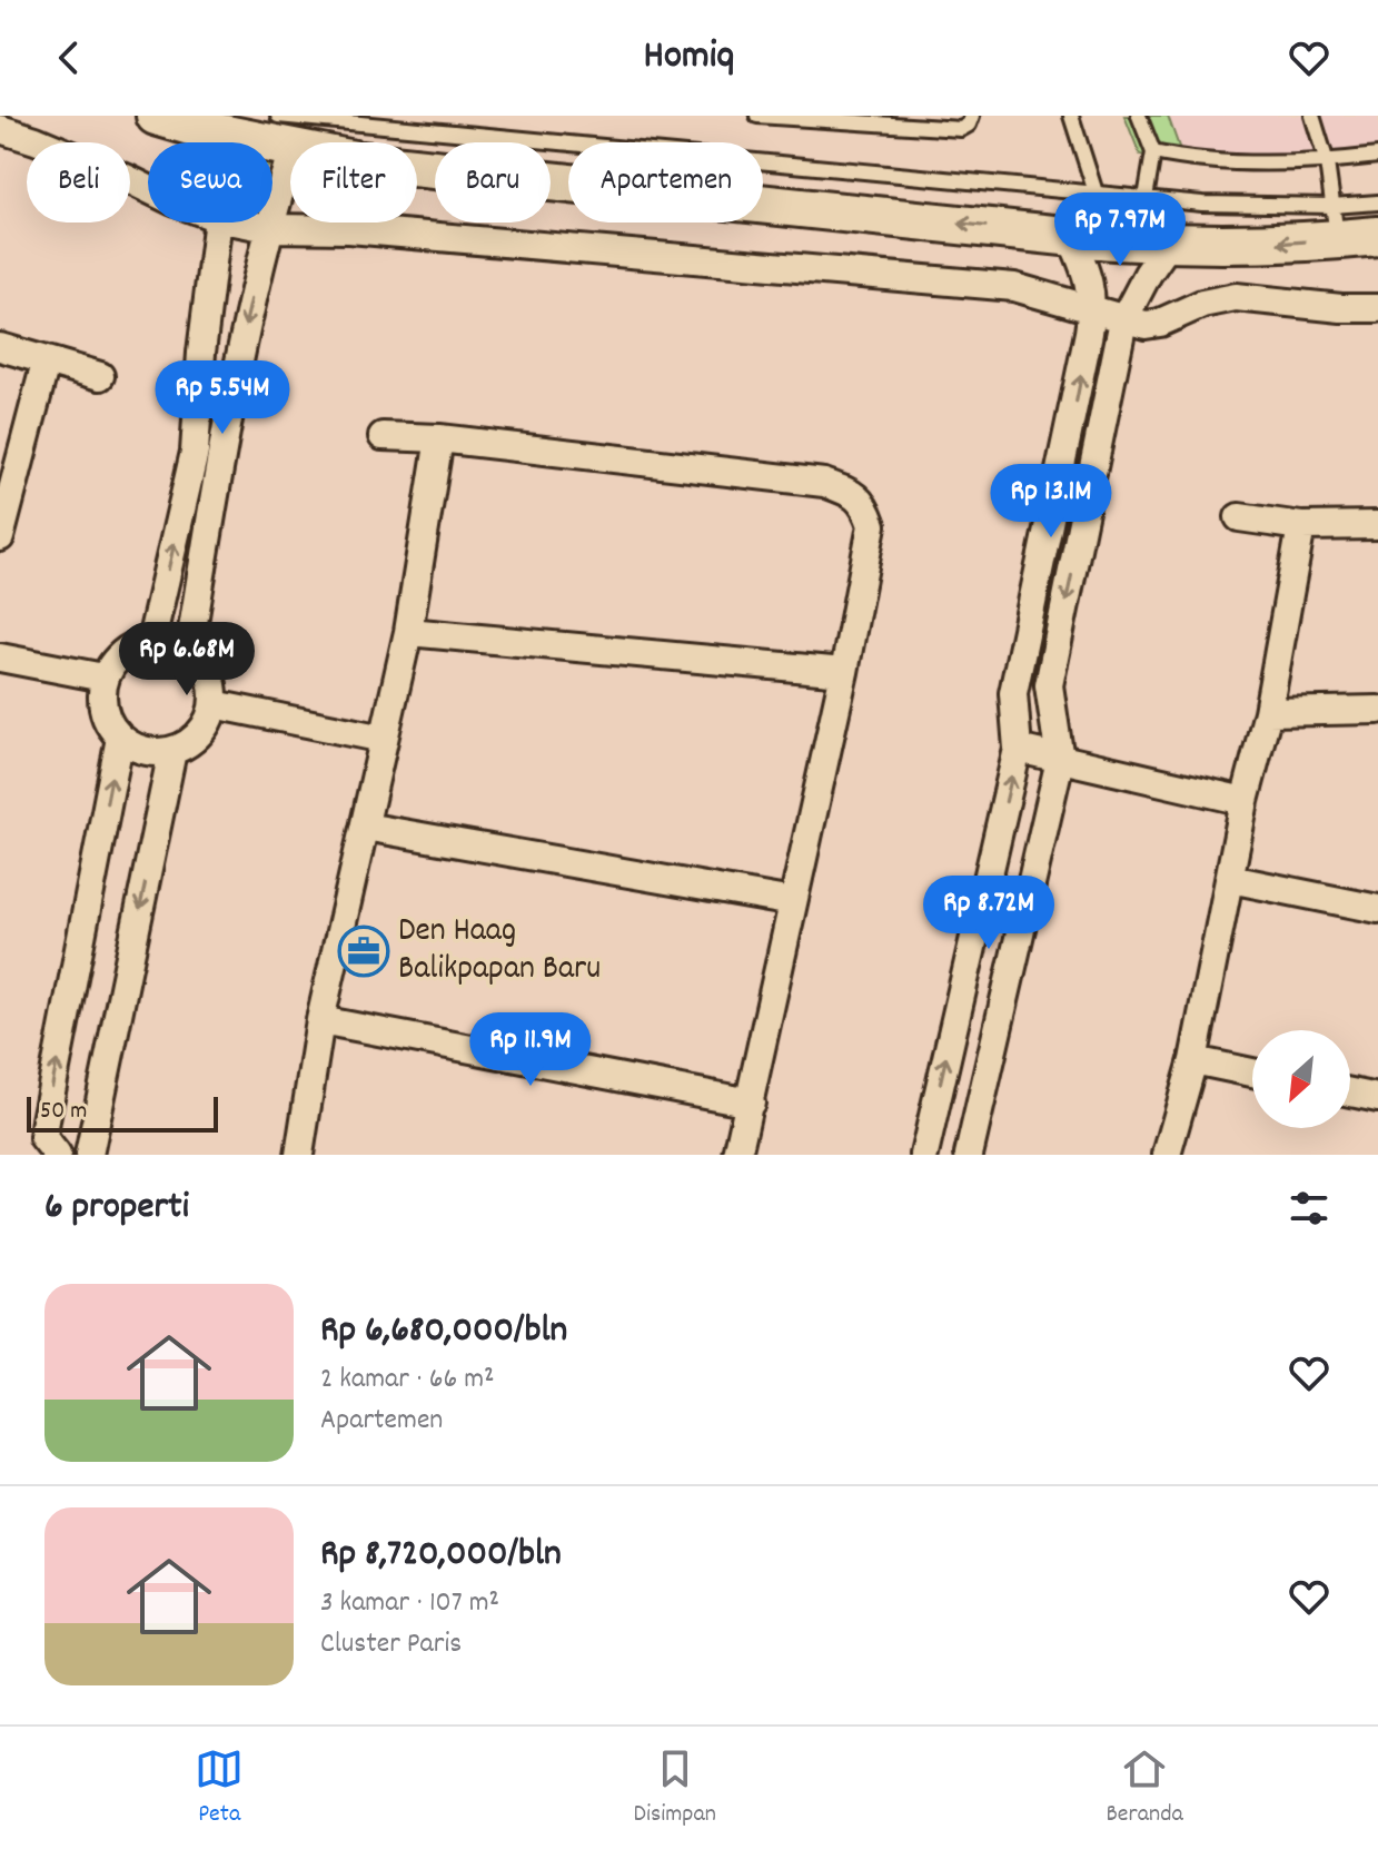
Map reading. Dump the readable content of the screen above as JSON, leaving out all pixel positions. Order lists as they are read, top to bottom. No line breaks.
{"places":{"office":["Den Haag Balikpapan Baru"]},"scale_bar":"50 m","north":"bottom left","page":{"header":"Homiq","chip":["Beli","Sewa","Filter","Baru","Apartemen"],"price":["Rp 7.97M","Rp 5.54M","Rp 13.1M","Rp 6.68M","Rp 8.72M","Rp 11.9M"],"scale":"50 m","heading":"6 properti","list":[{"name":"Rp 6,680,000/bln","note":"2 kamar · 66 m² · Apartemen"},{"name":"Rp 8,720,000/bln","note":"3 kamar · 107 m² · Cluster Paris"}],"tabs":["Peta","Disimpan","Beranda"]}}
